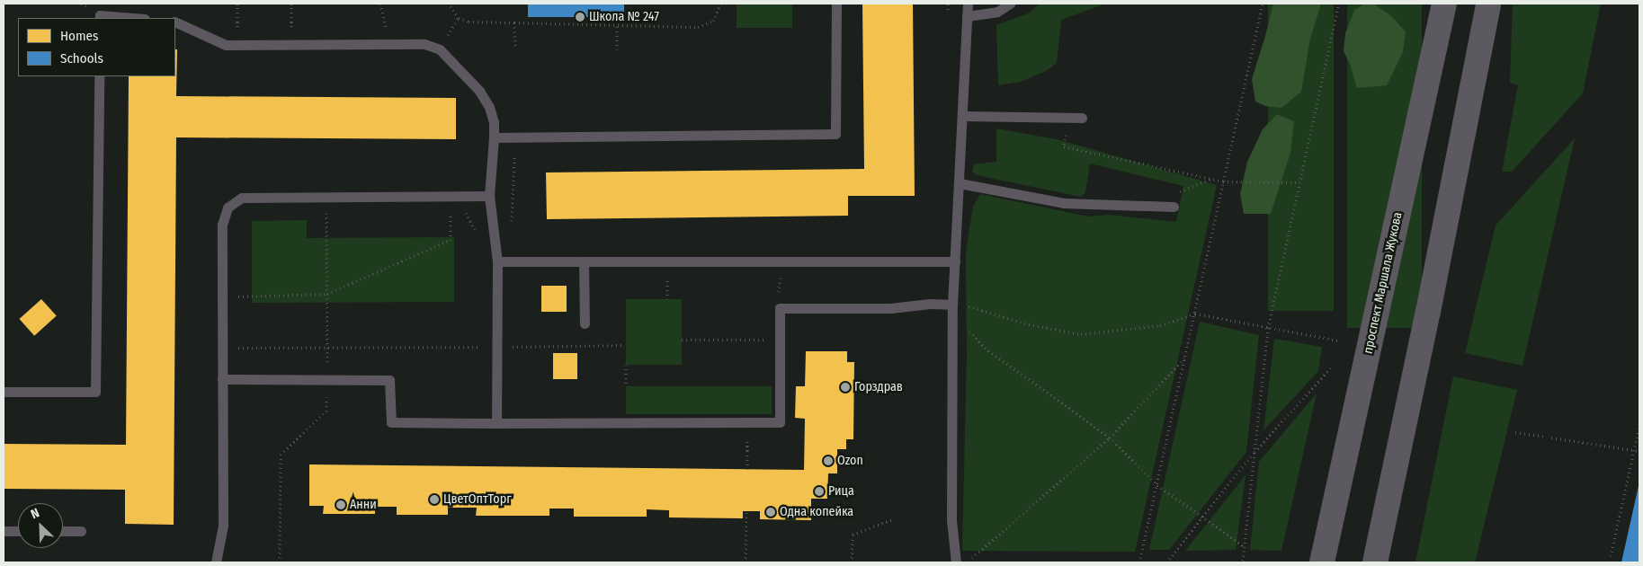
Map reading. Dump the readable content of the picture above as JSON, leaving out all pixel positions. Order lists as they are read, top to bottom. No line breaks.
{"streets":{"main road":["проспект Маршала Жукова"]},"places":["Школа № 247","Горздрав","Ozon","Рица","ЦветОптТорг","Анни","Одна копейка"],"legend":["Homes","Schools"],"north":"top left"}
